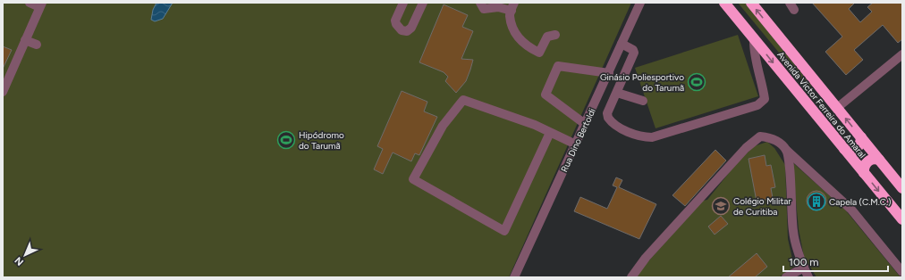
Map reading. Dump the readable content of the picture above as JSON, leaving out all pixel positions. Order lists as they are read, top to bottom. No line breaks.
{"streets":{"highway":["Avenida Victor Ferreira do Amaral"],"street":["Rua Dino Bertoldi"]},"places":{"sports":["Ginásio Poliesportivo do Tarumã","Hipódromo do Tarumã"],"building":["Capela (C.M.C.)"],"school or university":["Colégio Militar de Curitiba"]},"scale_bar":"100 m","north":"bottom left"}
